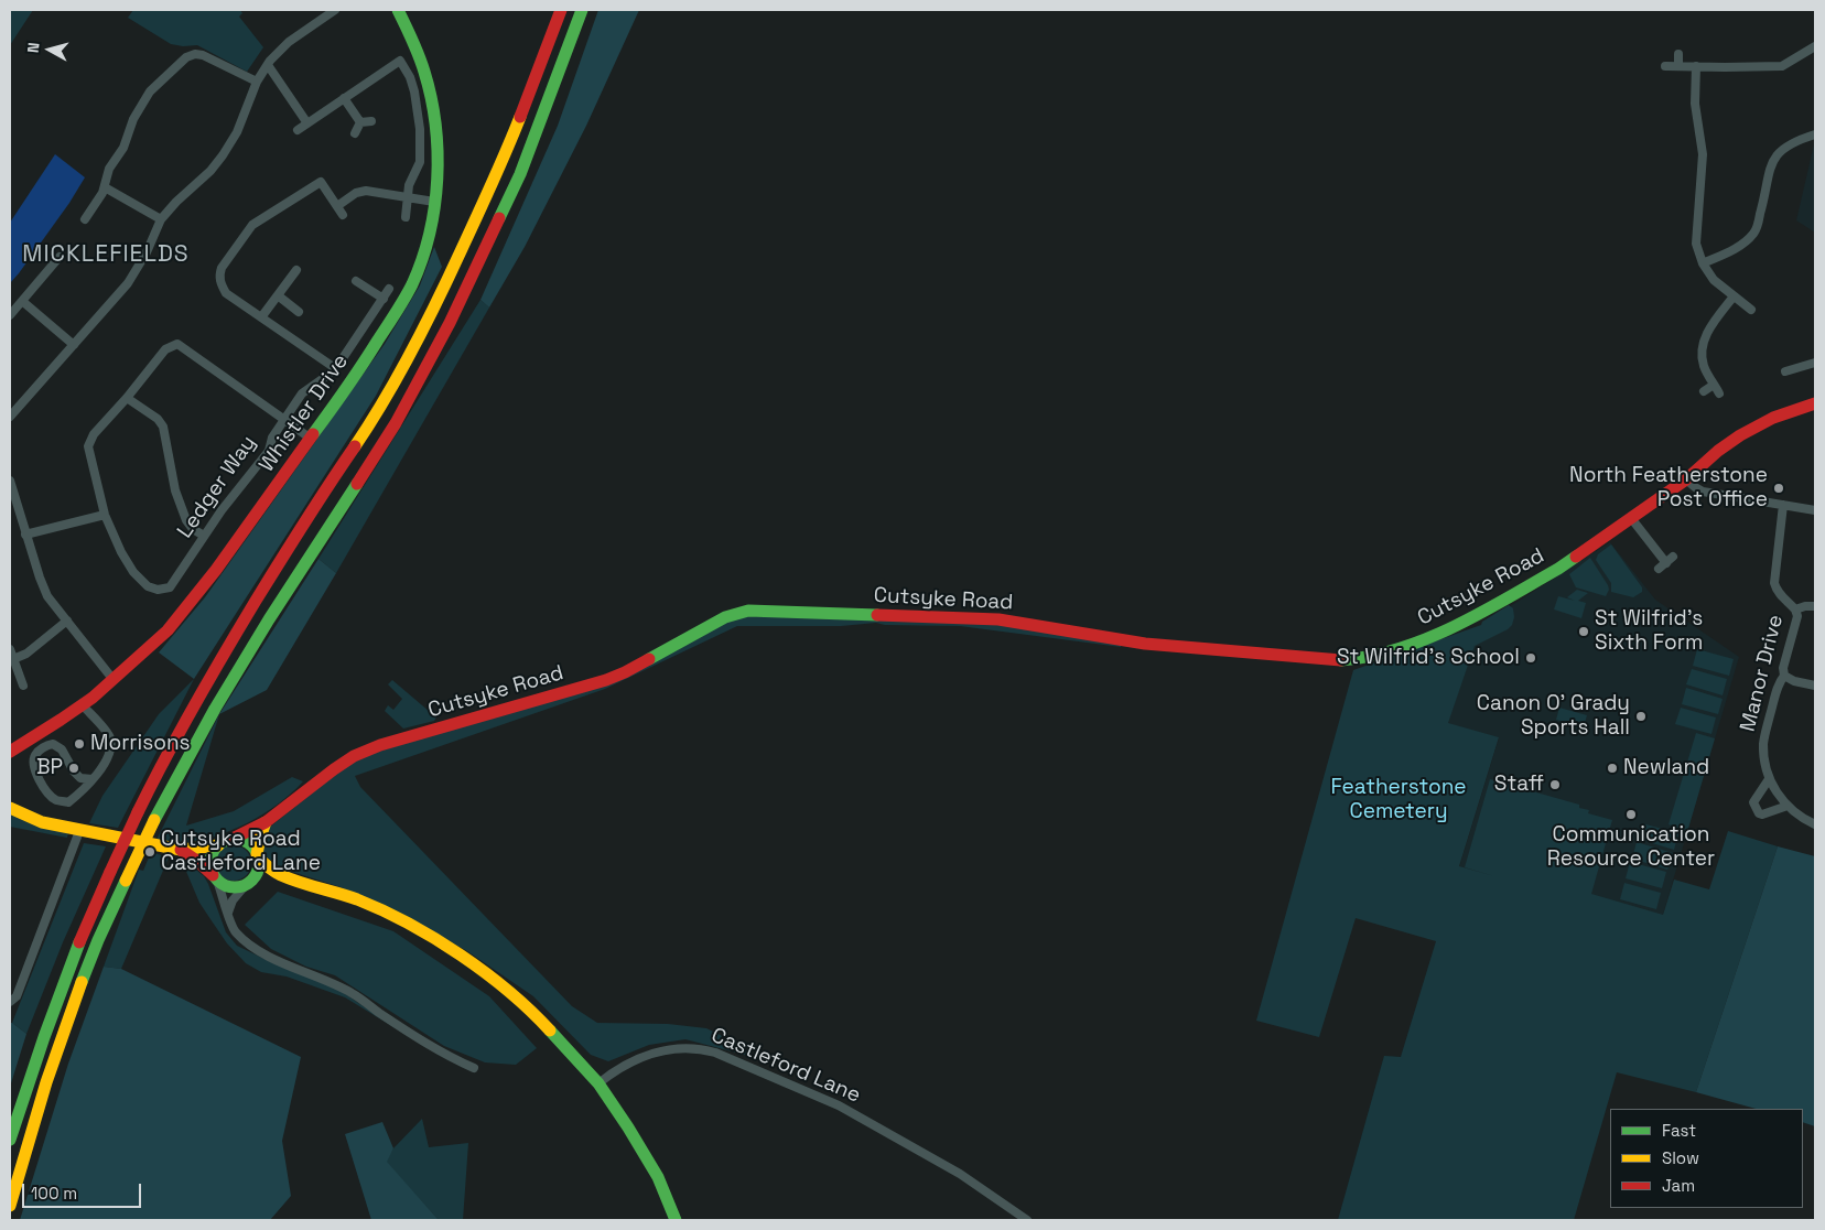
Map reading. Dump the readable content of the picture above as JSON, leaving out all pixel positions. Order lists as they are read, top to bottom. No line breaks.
{"streets":{"main road":["Whistler Drive","Cutsyke Road"],"street":["Ledger Way","Manor Drive","Castleford Lane"]},"districts":["MICKLEFIELDS"],"parks":["Featherstone Cemetery"],"places":["North Featherstone Post Office","St Wilfrid's Sixth Form","St Wilfrid's School","Canon O' Grady Sports Hall","Morrisons","BP","Newland","Staff","Communication Resource Center","Cutsyke Road Castleford Lane"],"legend":["Fast","Slow","Jam"],"scale_bar":"100 m","north":"left"}
